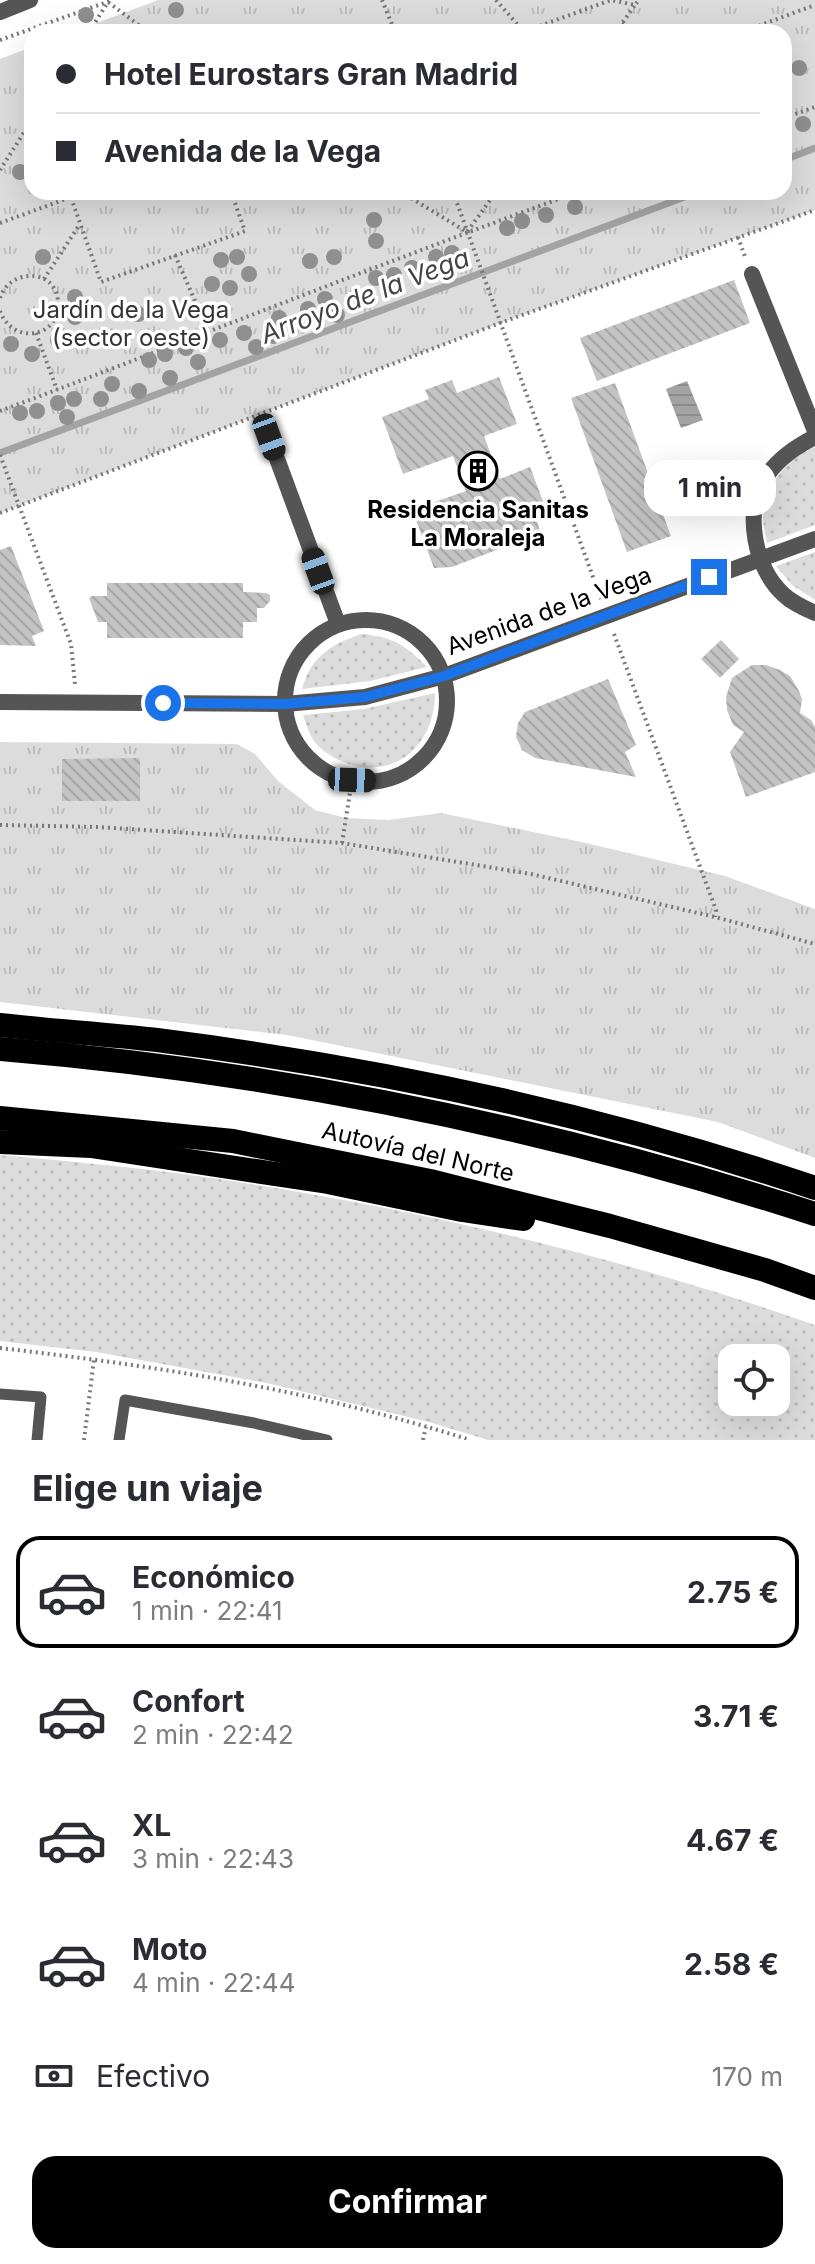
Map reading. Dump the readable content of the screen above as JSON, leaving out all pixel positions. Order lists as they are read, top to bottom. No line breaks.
{"streets":{"highway":["Autovía del Norte"],"street":["Avenida de la Vega"]},"water":["Arroyo de la Vega"],"parks":["Jardín de la Vega (sector oeste)"],"places":{"building":["Residencia Sanitas La Moraleja"]},"page":{"banner":["Hotel Eurostars Gran Madrid","Avenida de la Vega"],"bubble":"1 min","heading":"Elige un viaje","list":[{"name":"Económico","note":"1 min · 22:41","value":"2.75 €"},{"name":"Confort","note":"2 min · 22:42","value":"3.71 €"},{"name":"XL","note":"3 min · 22:43","value":"4.67 €"},{"name":"Moto","note":"4 min · 22:44","value":"2.58 €"}],"pay":["Efectivo","170 m"],"buttons":"Confirmar"}}
